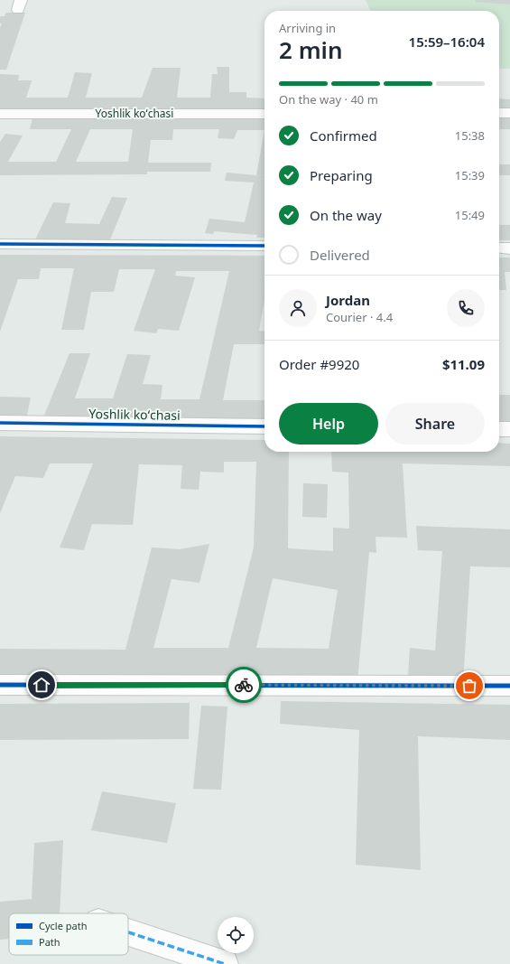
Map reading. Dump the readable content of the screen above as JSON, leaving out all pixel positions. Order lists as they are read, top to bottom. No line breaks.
{"streets":{"street":["Yoshlik koʻchasi"]},"legend":["Cycle path","Path"],"page":{"heading":["2 min","Arriving in","15:59–16:04"],"panel":["Jordan","Courier · 4.4","Order #9920","$11.09"],"bar":"On the way · 40 m","list":[["Confirmed","15:38"],["Preparing","15:39"],["On the way","15:49"],"Delivered"],"buttons":["Help","Share"]}}
